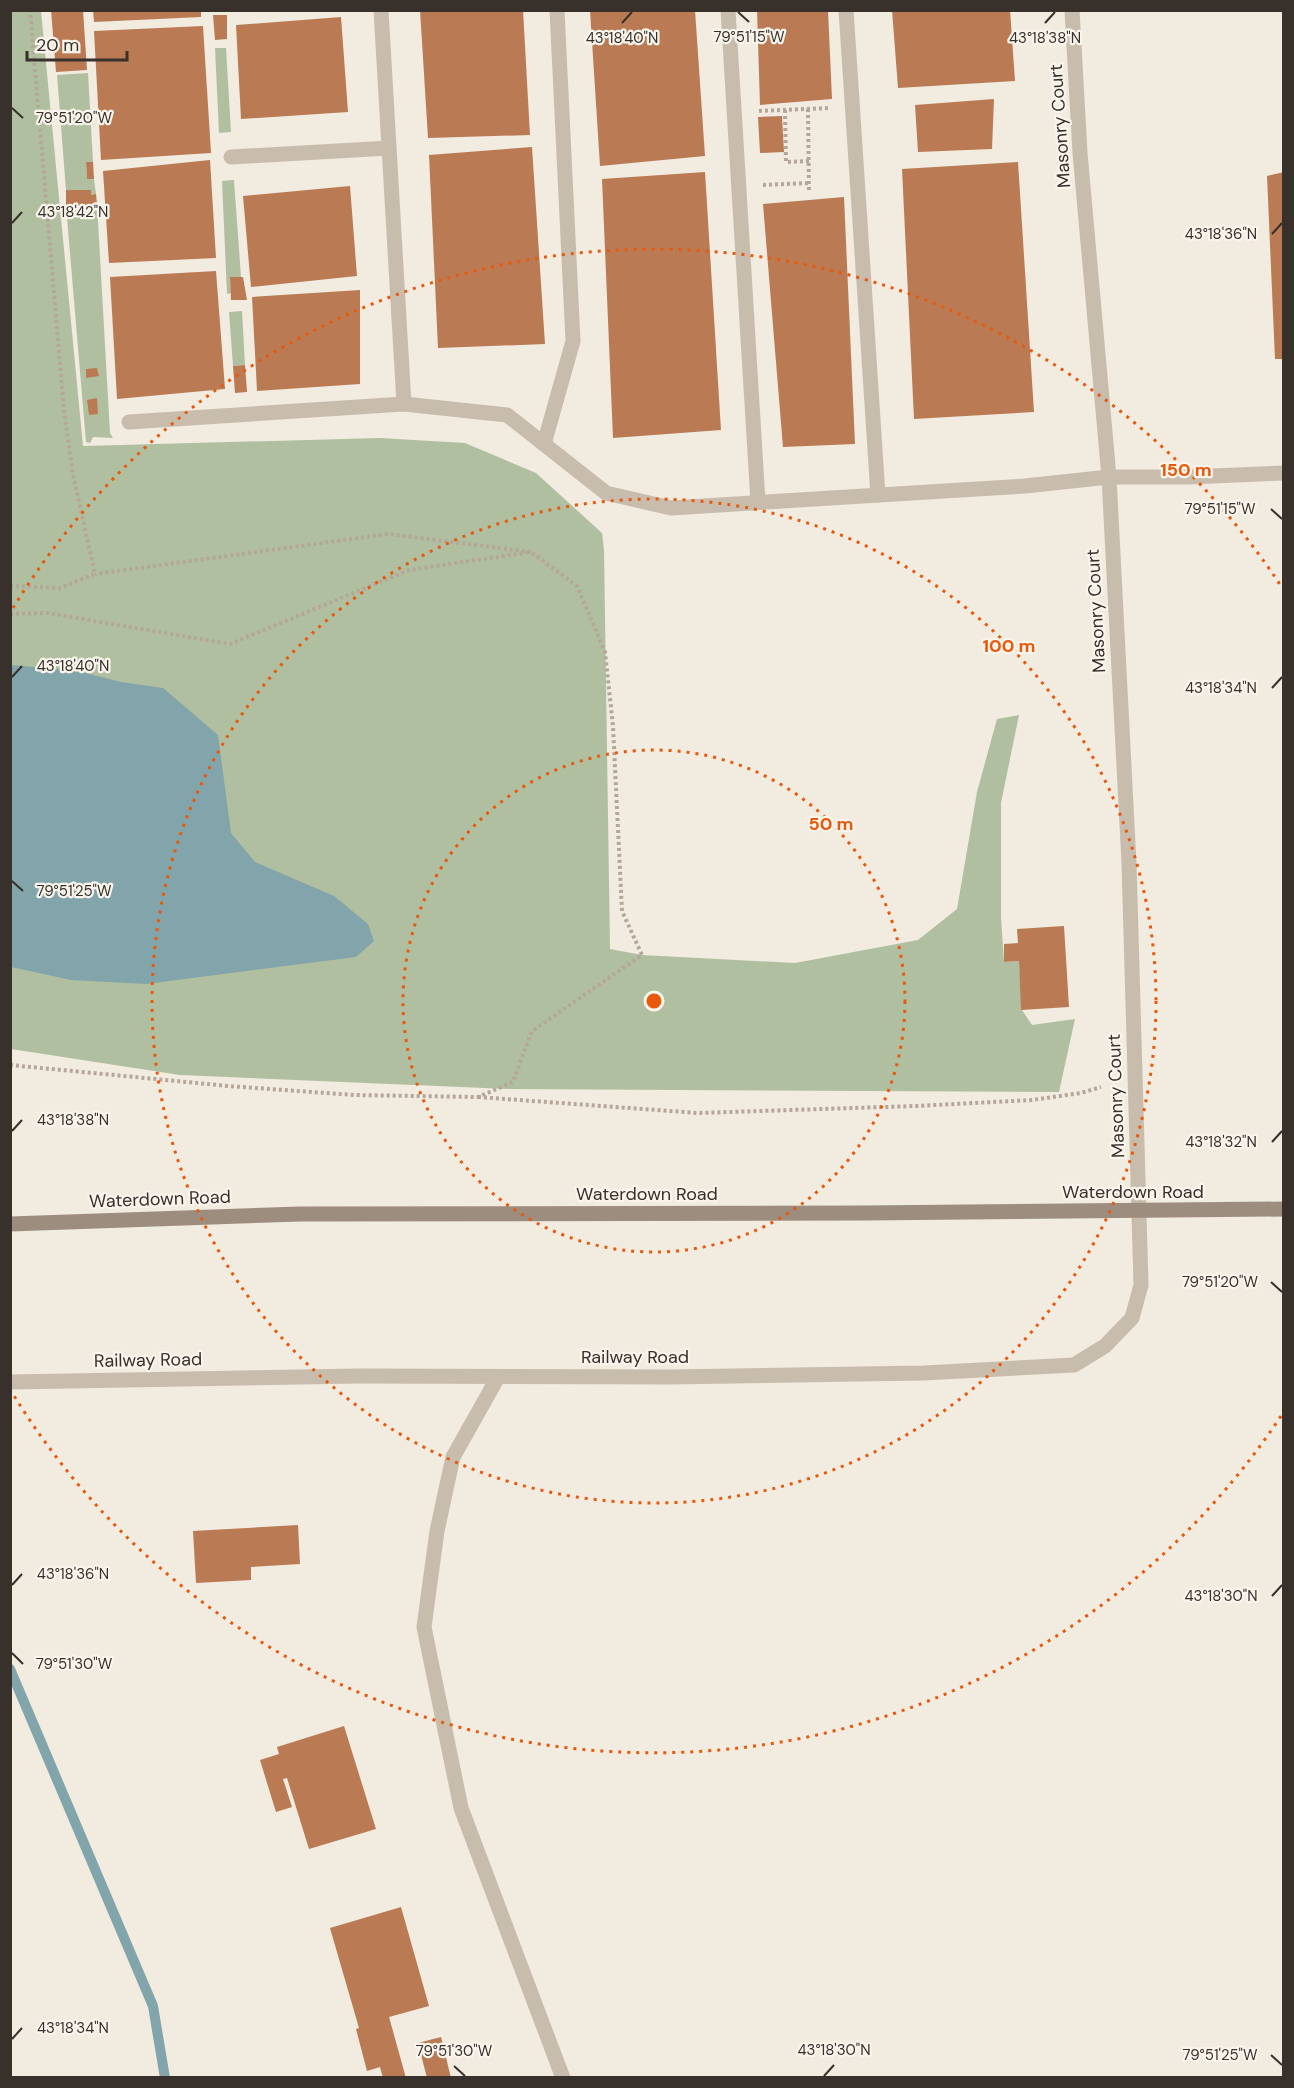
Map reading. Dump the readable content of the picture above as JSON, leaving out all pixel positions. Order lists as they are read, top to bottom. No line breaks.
{"streets":{"main road":["Waterdown Road"],"street":["Masonry Court","Railway Road"]},"crossings":[["Masonry Court","Waterdown Road"],["Masonry Court","Railway Road"],["Waterdown Road","Railway Road"]],"scale_bar":"20 m","coordinates":["79°51'15\"W","43°18'40\"N","43°18'38\"N","79°51'20\"W","43°18'42\"N","43°18'36\"N","43°18'34\"N","79°51'25\"W","43°18'32\"N","43°18'30\"N","79°51'30\"W"],"rings":["150 m","100 m","50 m"]}
